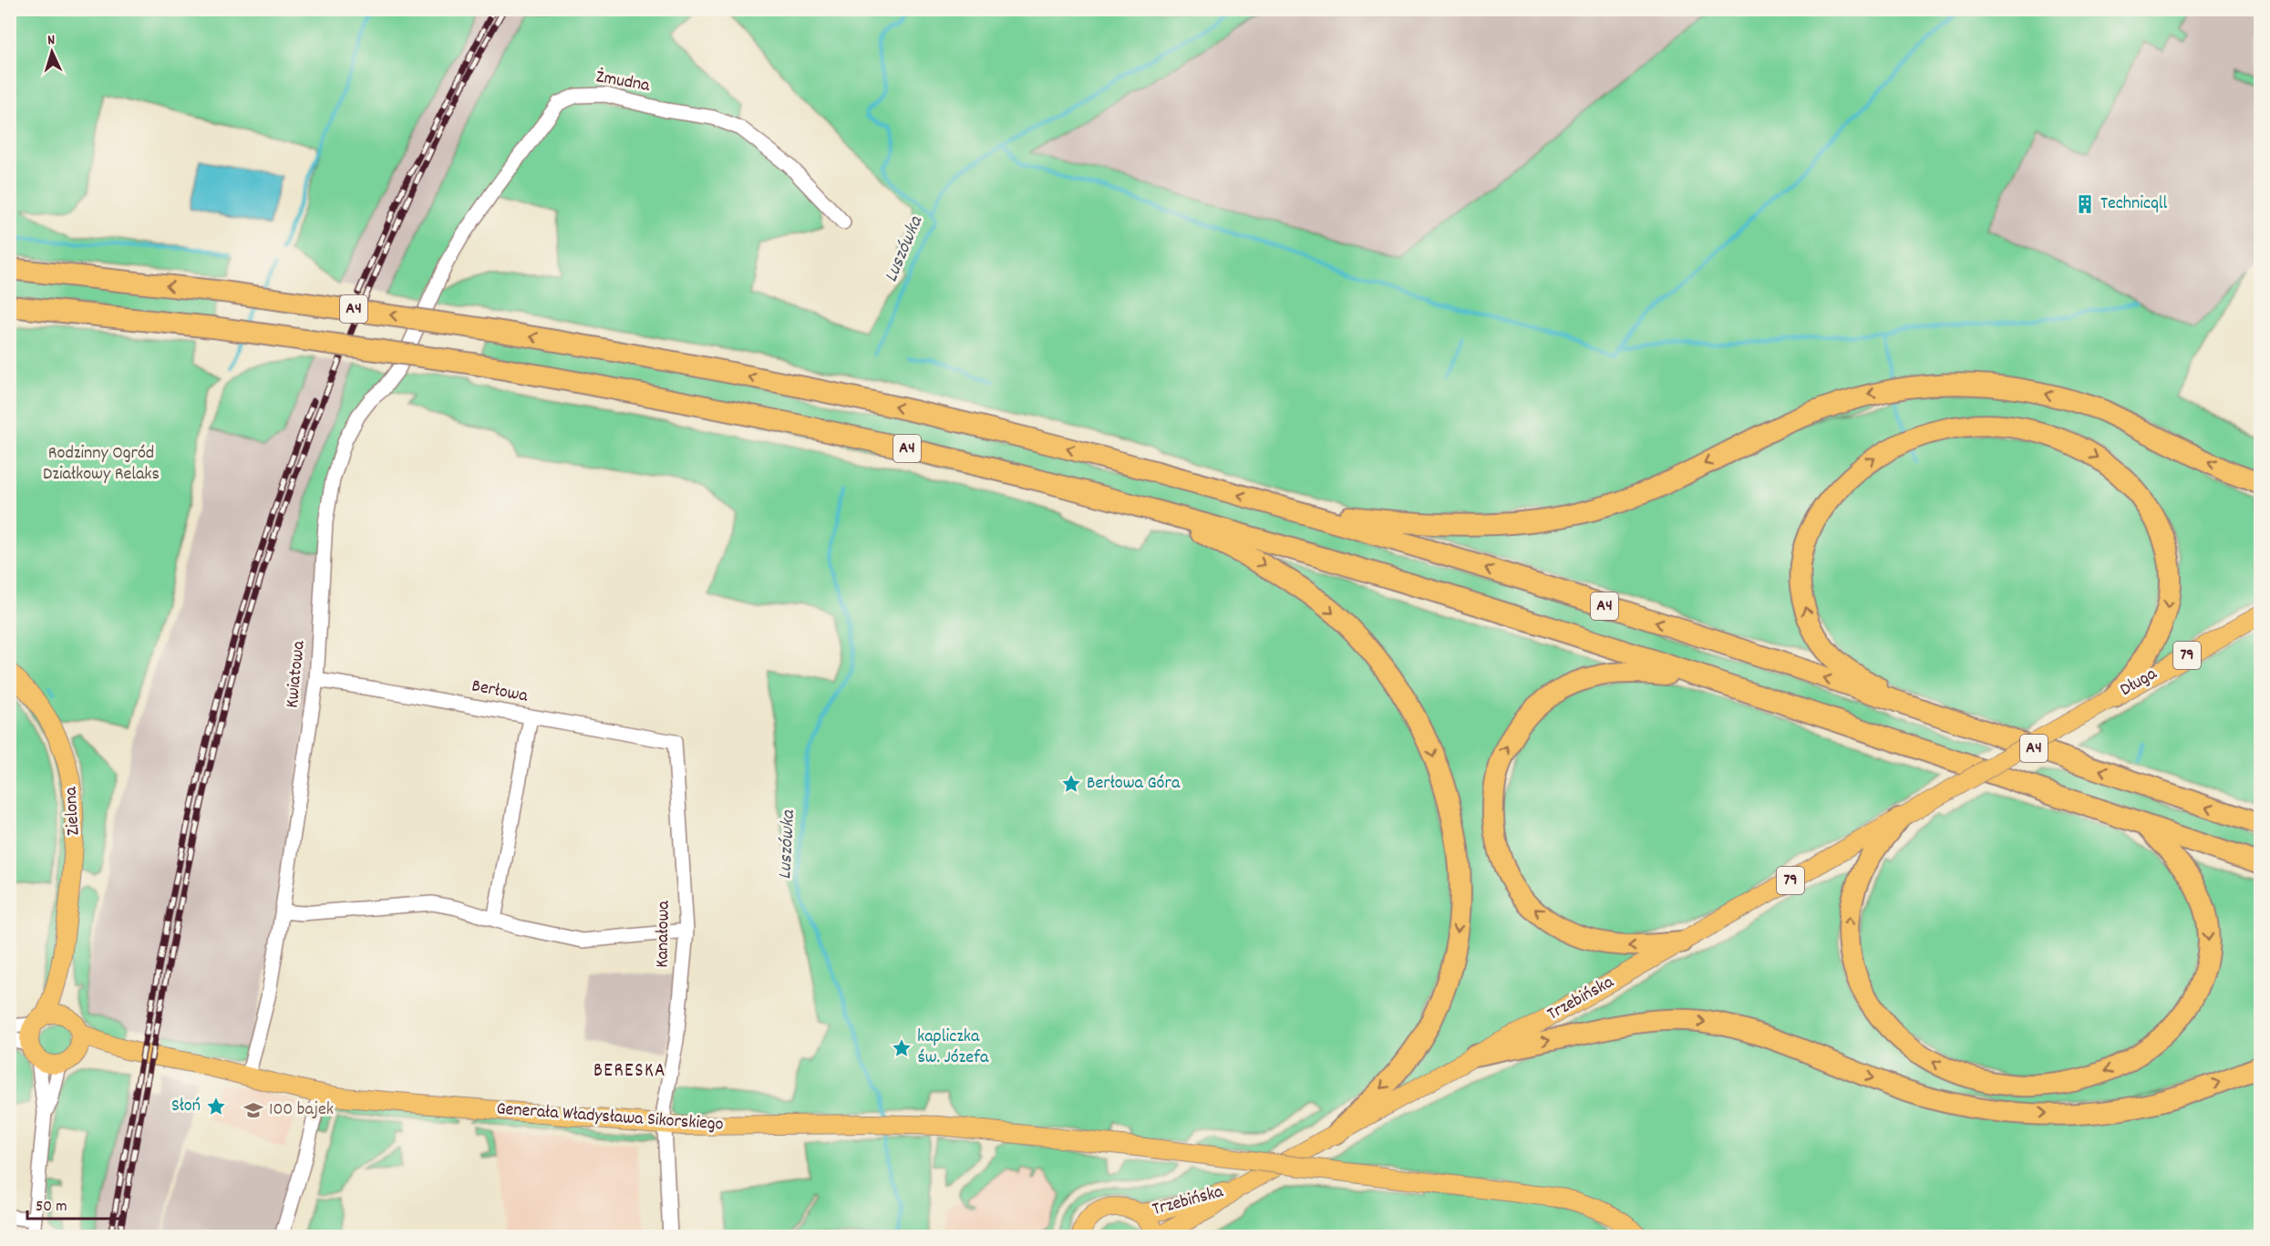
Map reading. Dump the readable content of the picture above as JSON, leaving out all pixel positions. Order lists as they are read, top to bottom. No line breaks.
{"streets":{"highway":["A4"],"main road":["79","Długa","Zielona","Trzebińska","Generała Władysława Sikorskiego"],"street":["Żmudna","Kwiatowa","Berłowa","Kanałowa"]},"crossings":[["Żmudna","Kwiatowa"],["79","Trzebińska"],["Kwiatowa","Berłowa"],["Kwiatowa","Generała Władysława Sikorskiego"],["Długa","Trzebińska"],["Berłowa","Kanałowa"],["Zielona","Generała Władysława Sikorskiego"],["Kanałowa","Generała Władysława Sikorskiego"]],"districts":["BERESKA"],"water":["Luszówka"],"parks":["Rodzinny Ogród Działkowy Relaks"],"places":{"building":["Technicqll"],"place":["Berłowa Góra","kapliczka św. Józefa","Słoń"],"school or university":["100 bajek"]},"scale_bar":"50 m","north":"top"}
